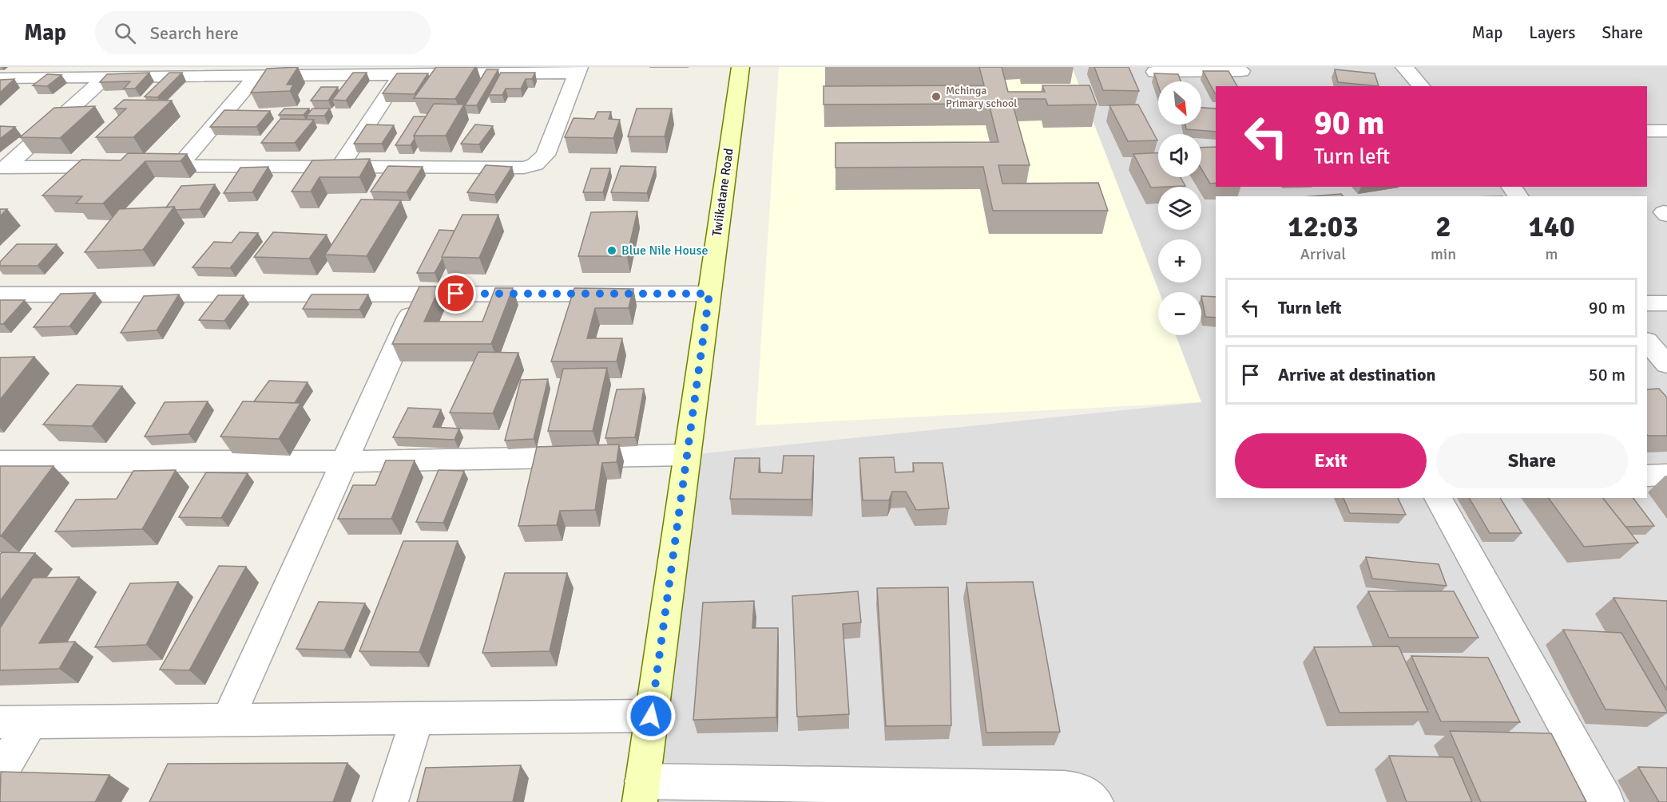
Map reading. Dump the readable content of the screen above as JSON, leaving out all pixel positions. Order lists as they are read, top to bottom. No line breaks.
{"streets":{"main road":["Twiikatane Road"]},"places":["Mchinga Primary school","Blue Nile House"],"north":"bottom right","page":{"header":"Map","search":"Search here","nav":["Map","Layers","Share"],"map_buttons":["+","−"],"turn":["90 m","Turn left"],"eta":["12:03","Arrival","2","min","140","m"],"list":[{"name":"Turn left","value":"90 m"},{"name":"Arrive at destination","value":"50 m"}],"buttons":["Exit","Share"]}}
